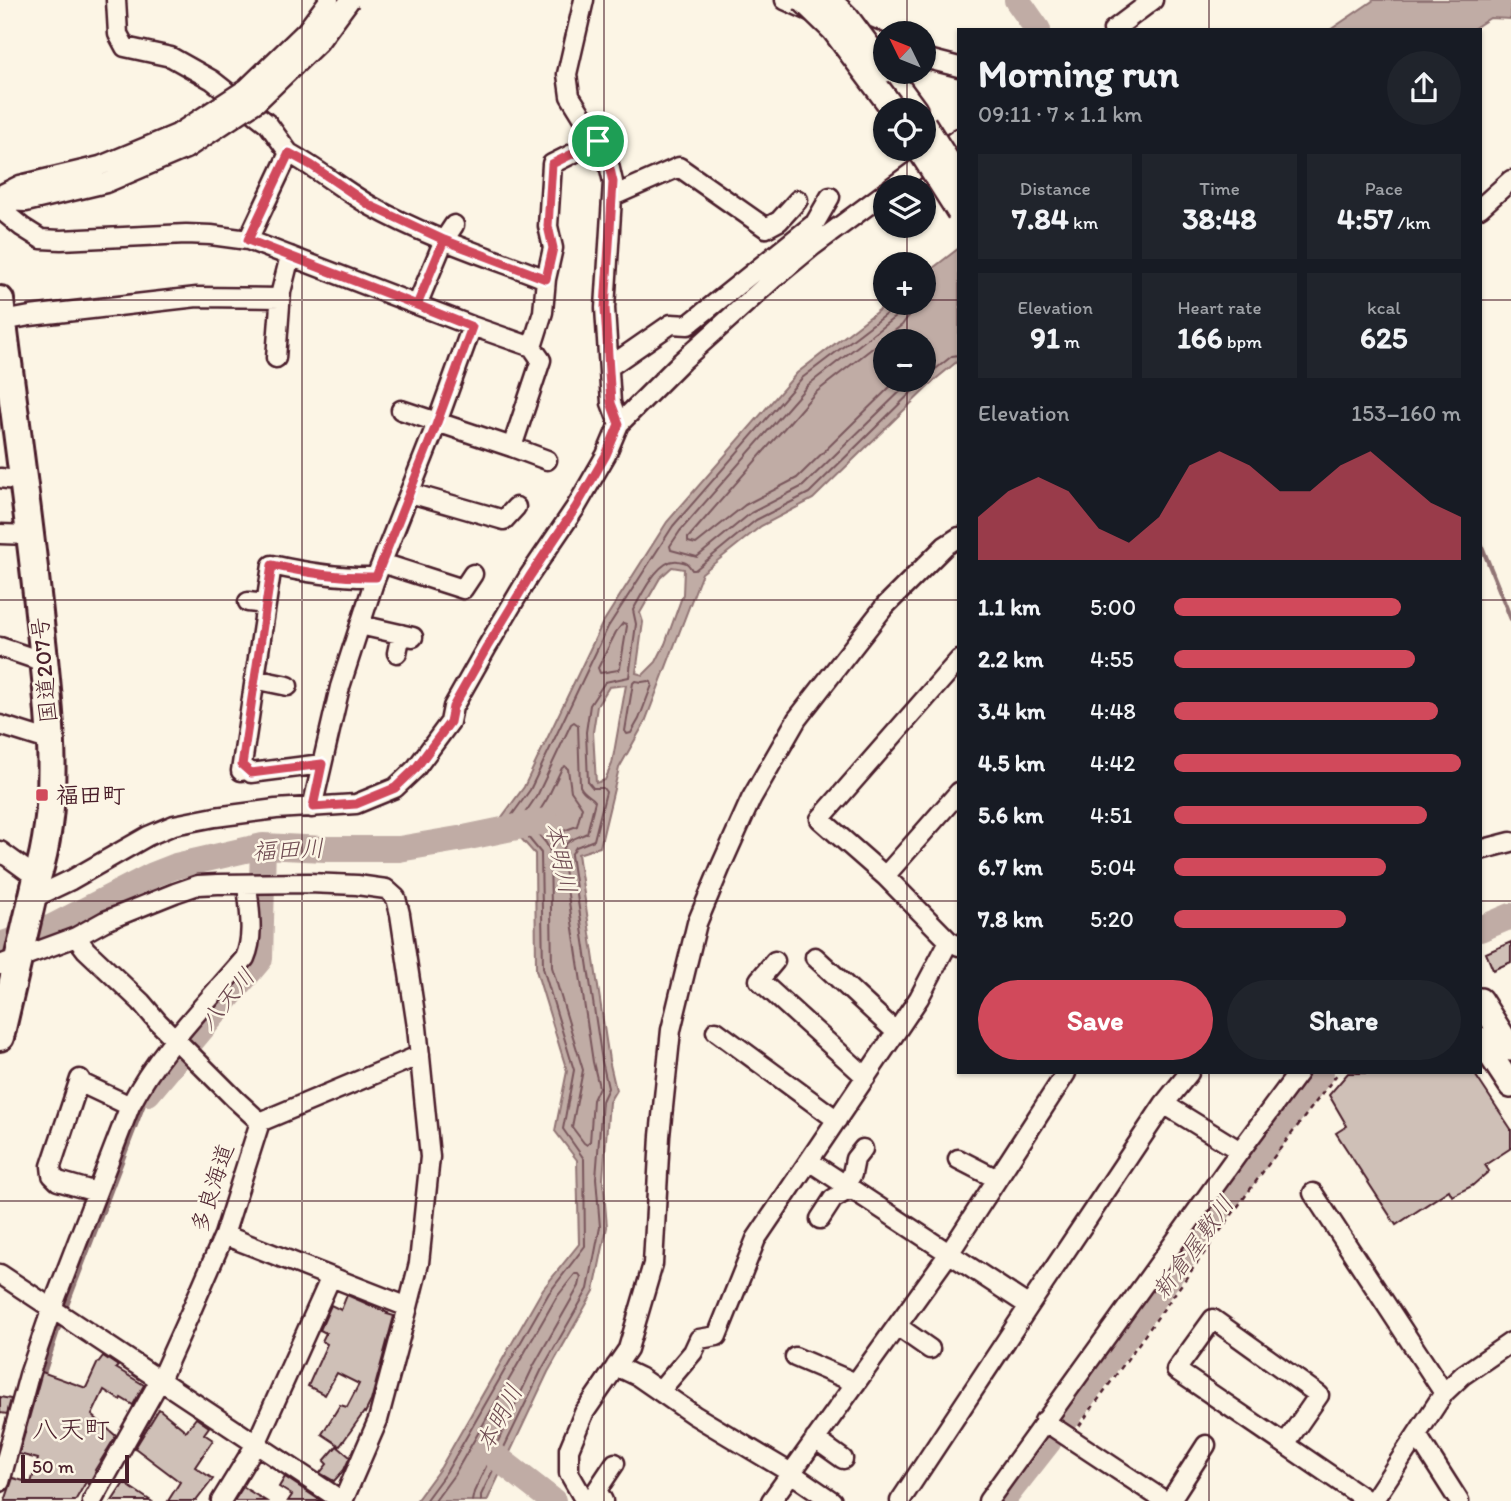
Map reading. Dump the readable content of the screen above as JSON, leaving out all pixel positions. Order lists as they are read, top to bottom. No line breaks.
{"streets":{"highway":["国道207号"],"street":["多良海道"]},"districts":["八天町"],"water":["福田川","本明川","八天川","新倉屋敷川"],"places":{"transit":["福田町"]},"scale_bar":"50 m","north":"top left","page":{"map_buttons":["+","−"],"heading":["Morning run","09:11 · 7 × 1.1 km"],"stats":[["Distance","7.84 km"],["Time","38:48"],["Pace","4:57 /km"],["Elevation","91 m"],["Heart rate","166 bpm"],["kcal","625"]],"chart":["Elevation","153–160 m"],"list":[{"name":"1.1 km","note":"5:00"},{"name":"2.2 km","note":"4:55"},{"name":"3.4 km","note":"4:48"},{"name":"4.5 km","note":"4:42"},{"name":"5.6 km","note":"4:51"},{"name":"6.7 km","note":"5:04"},{"name":"7.8 km","note":"5:20"}],"buttons":["Save","Share"],"scale":"50 m"}}
